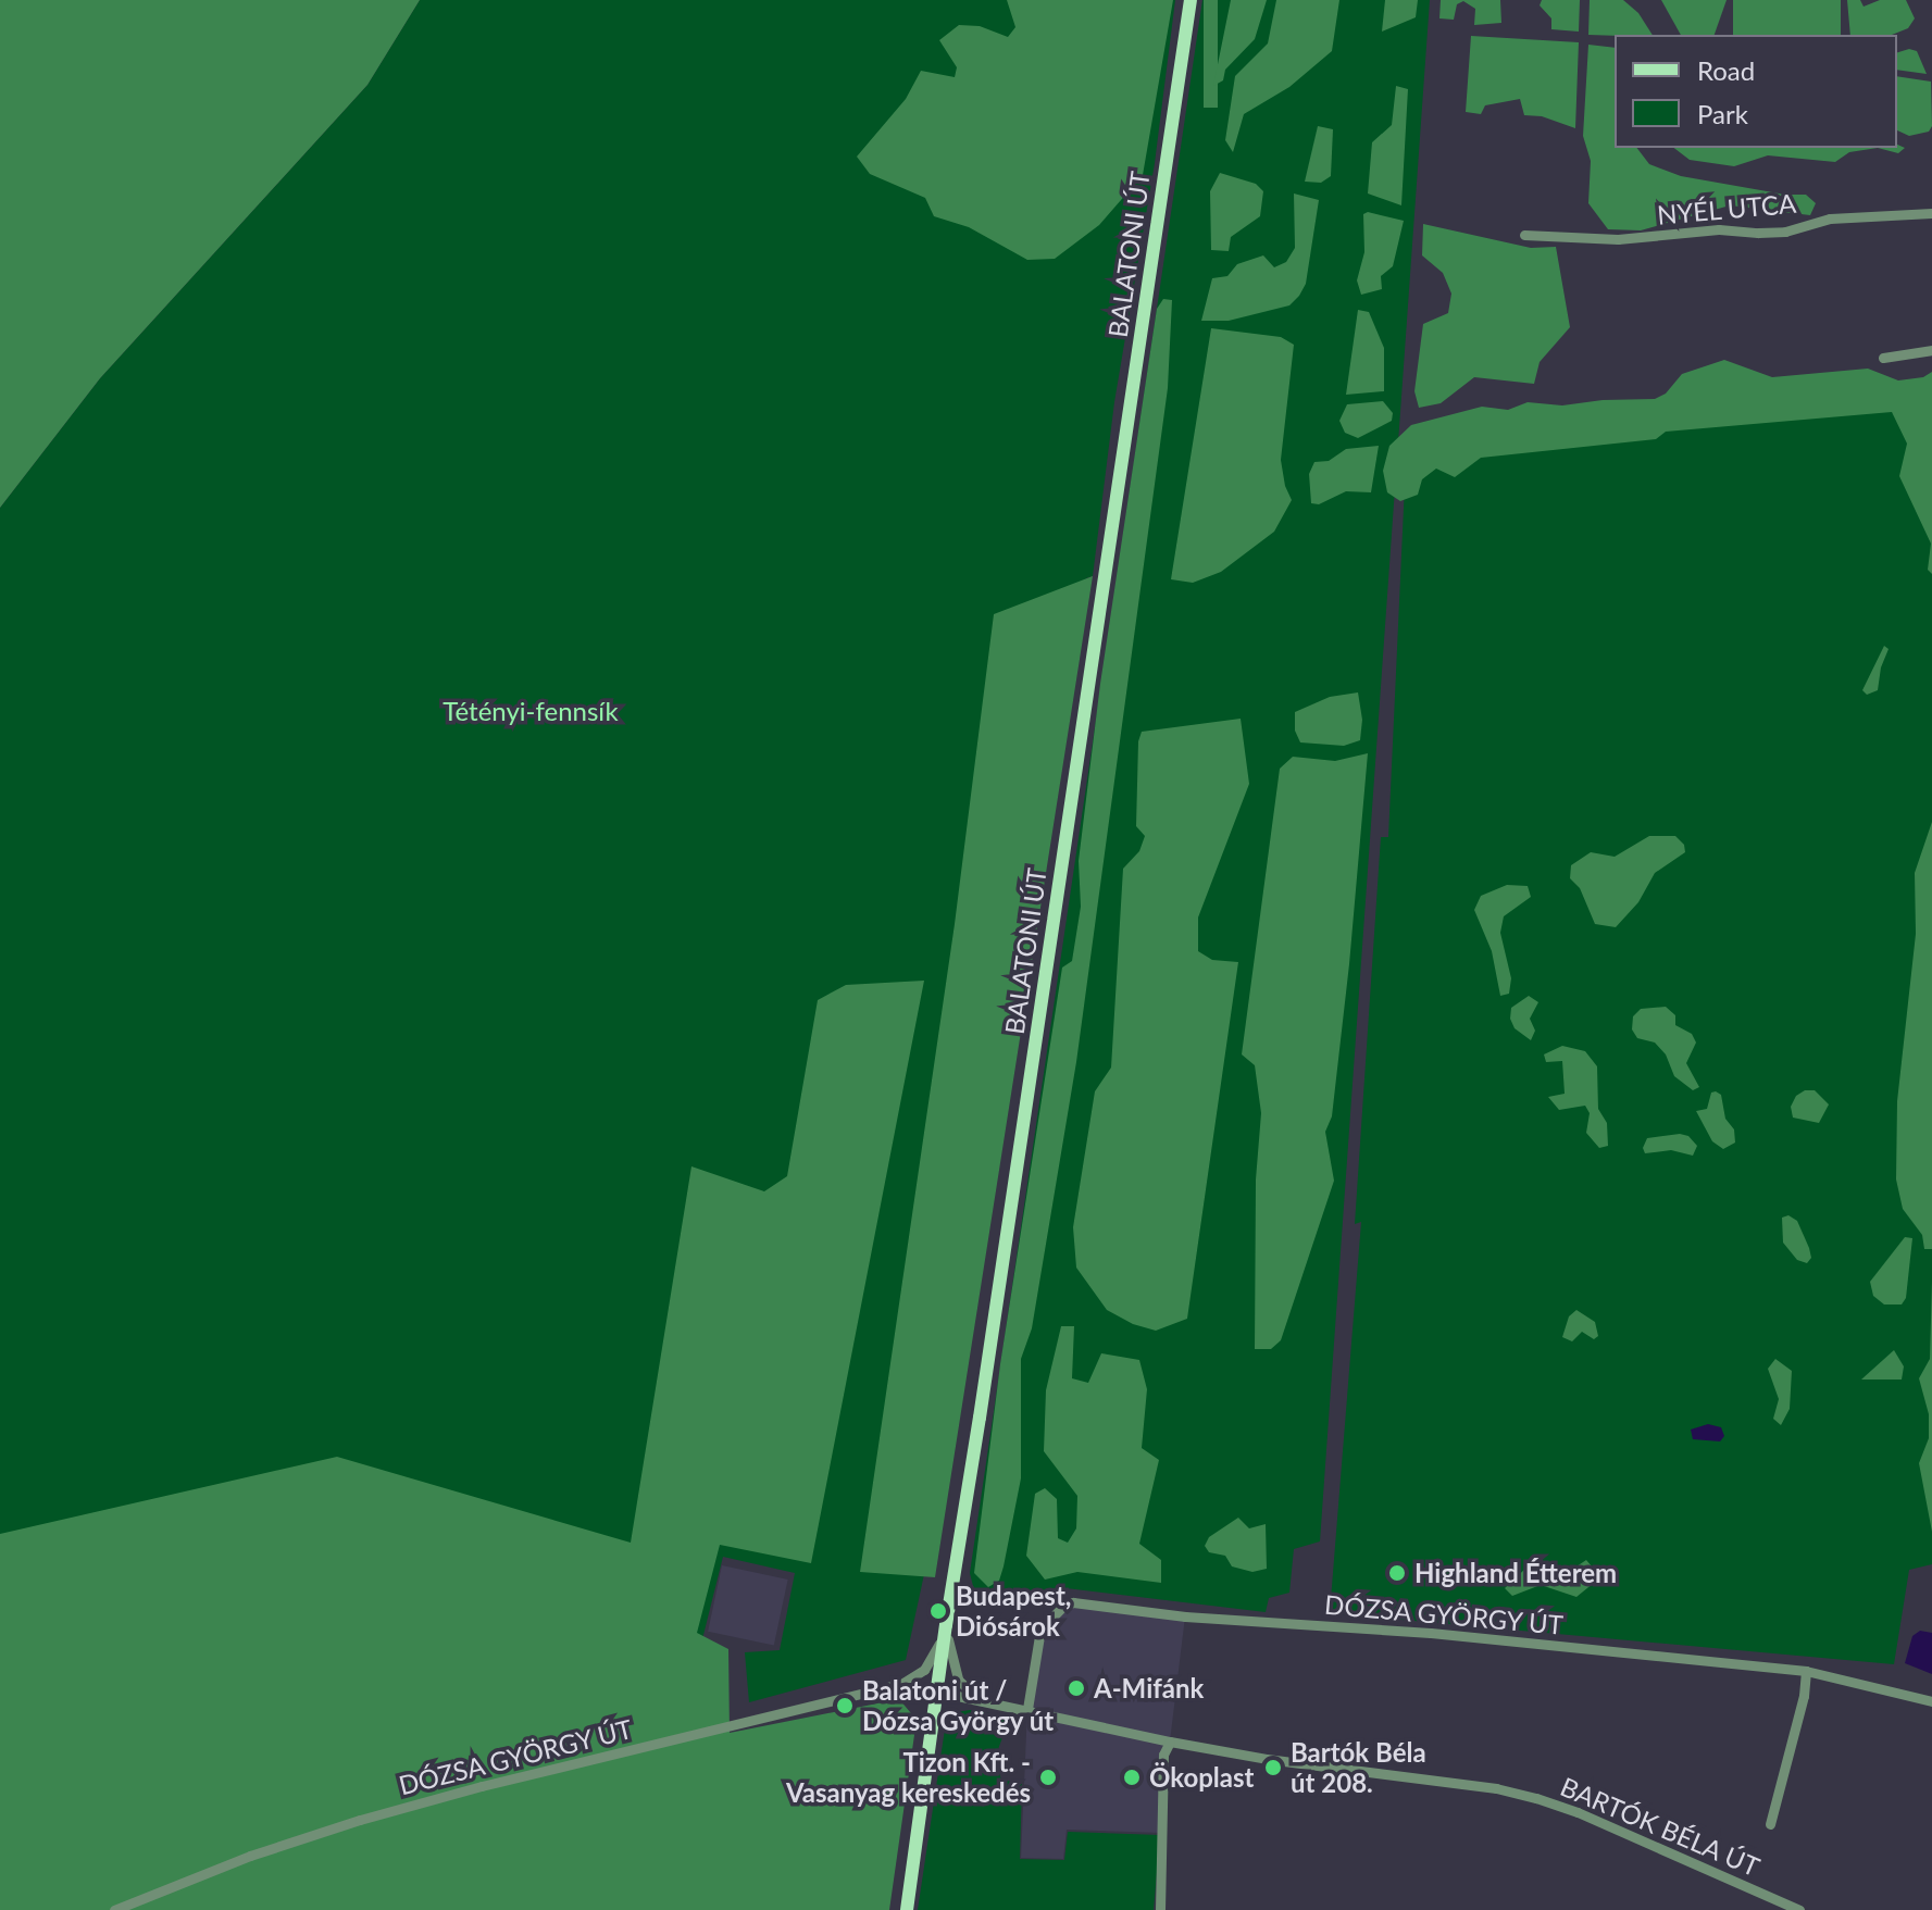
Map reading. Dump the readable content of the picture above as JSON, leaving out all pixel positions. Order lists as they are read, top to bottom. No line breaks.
{"streets":{"main road":["BALATONI ÚT"],"street":["NYÉL UTCA","DÓZSA GYÖRGY ÚT","BARTÓK BÉLA ÚT"]},"crossings":[["BALATONI ÚT","DÓZSA GYÖRGY ÚT"],["BALATONI ÚT","BARTÓK BÉLA ÚT"],["DÓZSA GYÖRGY ÚT","BARTÓK BÉLA ÚT"]],"parks":["Tétényi-fennsík"],"places":["Highland Étterem","Budapest, Diósárok","A-Mifánk","Balatoni út / Dózsa György út","Bartók Béla út 208.","Tizon Kft. - Vasanyag kereskedés","Ökoplast"],"legend":["Road","Park"]}
